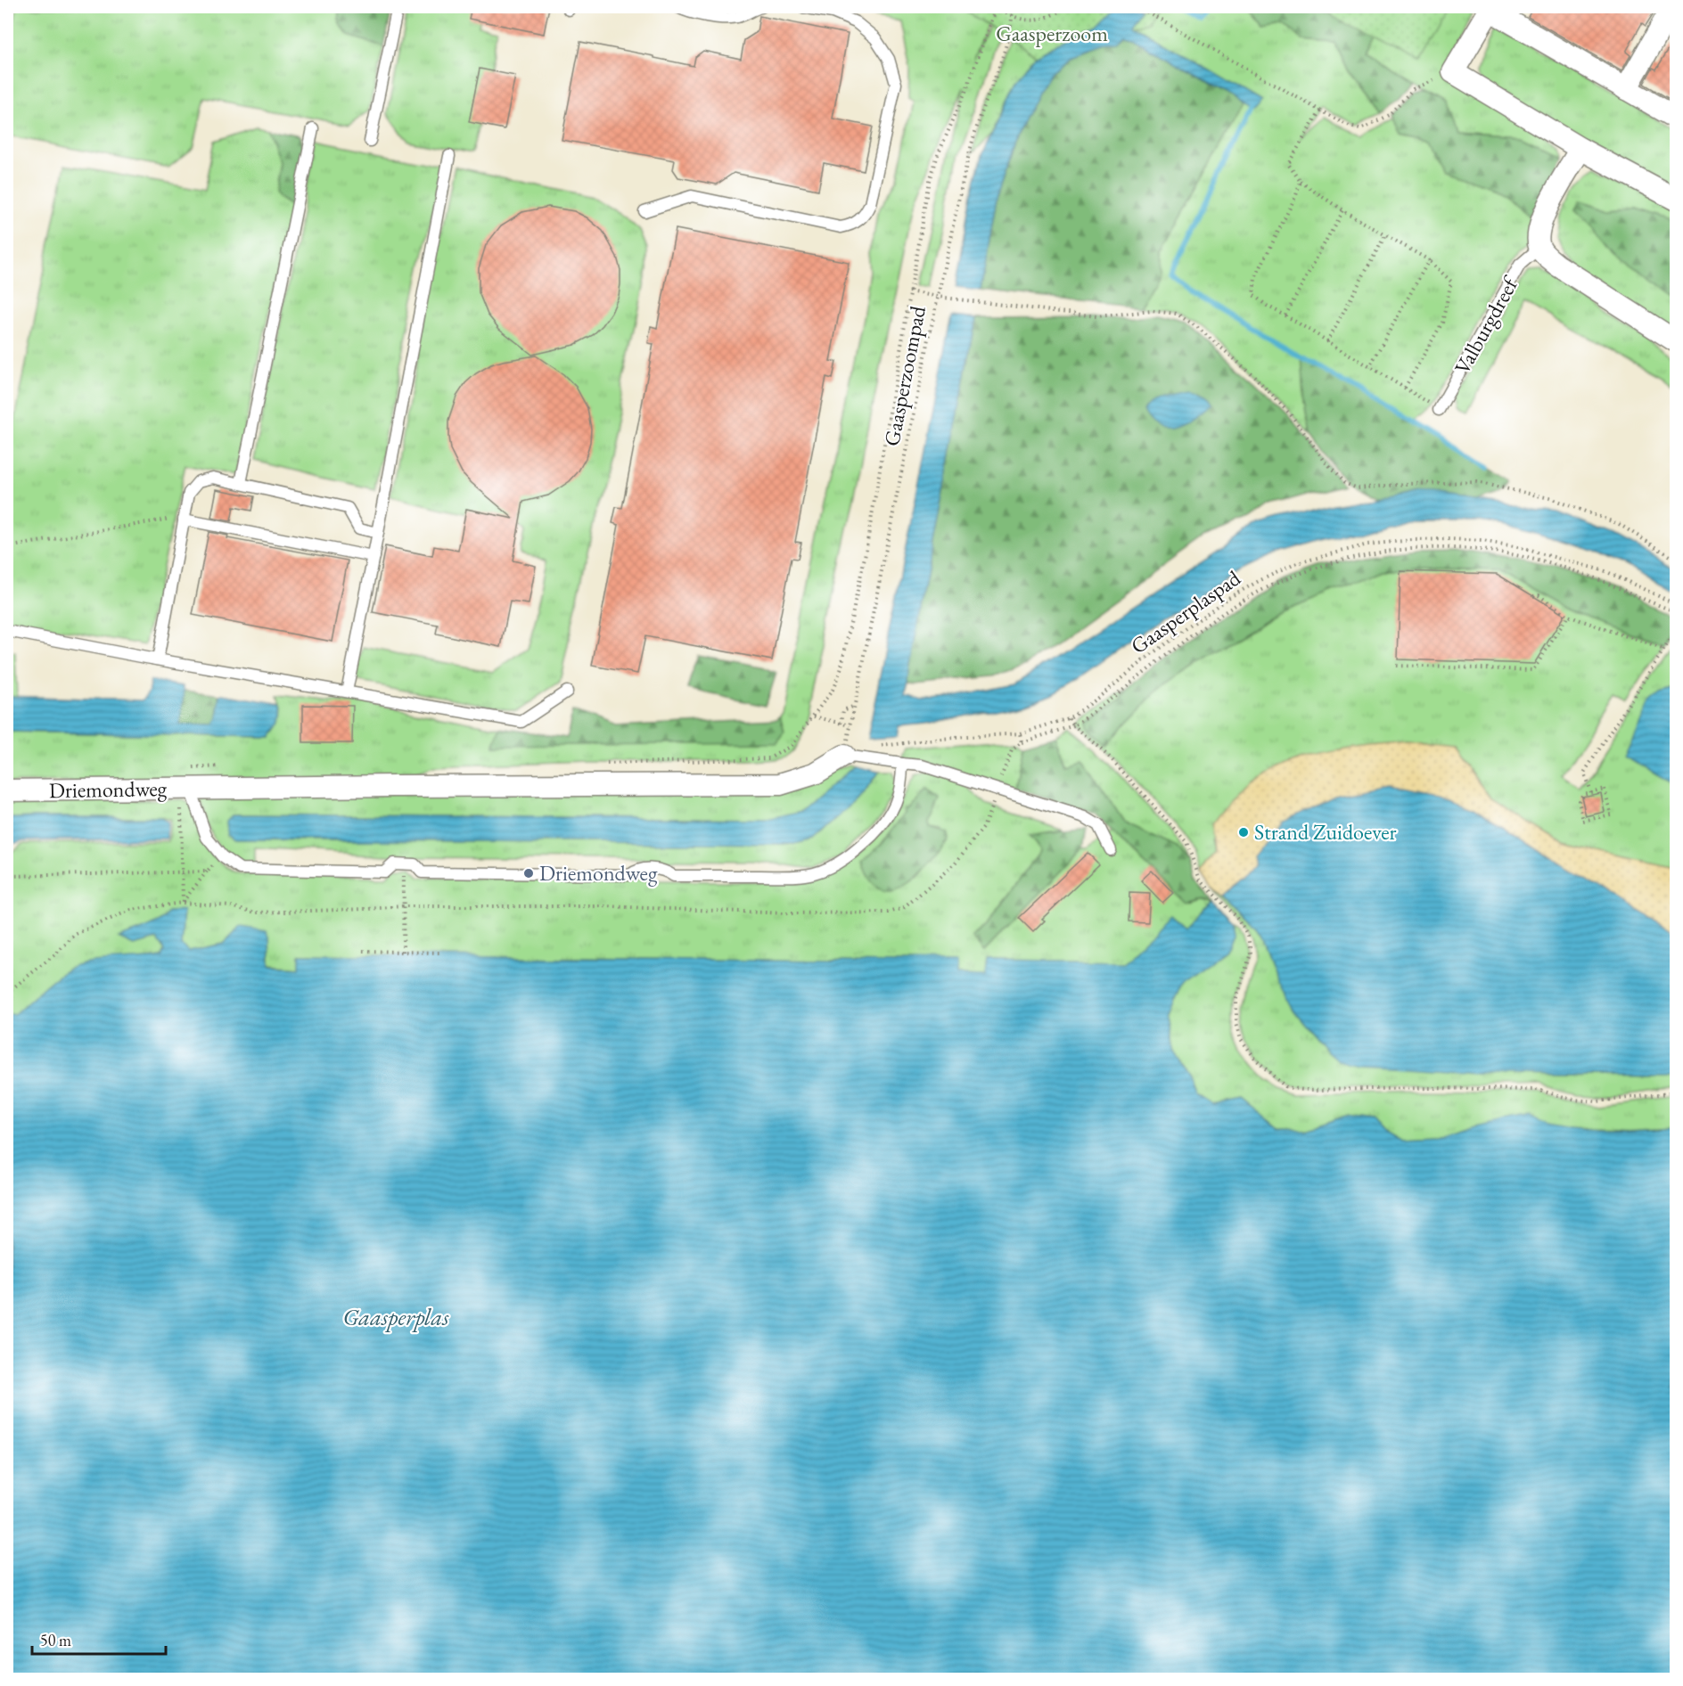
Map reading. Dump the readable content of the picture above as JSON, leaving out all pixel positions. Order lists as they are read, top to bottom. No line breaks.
{"streets":{"street":["Driemondweg"],"lane":["Valburgdreef"],"path":["Gaasperzoompad","Gaasperplaspad"]},"crossings":[["Gaasperzoompad","Driemondweg"]],"water":["Gaasperplas"],"parks":["Gaasperzoom"],"places":["Strand Zuidoever","Driemondweg"],"scale_bar":"50 m"}
